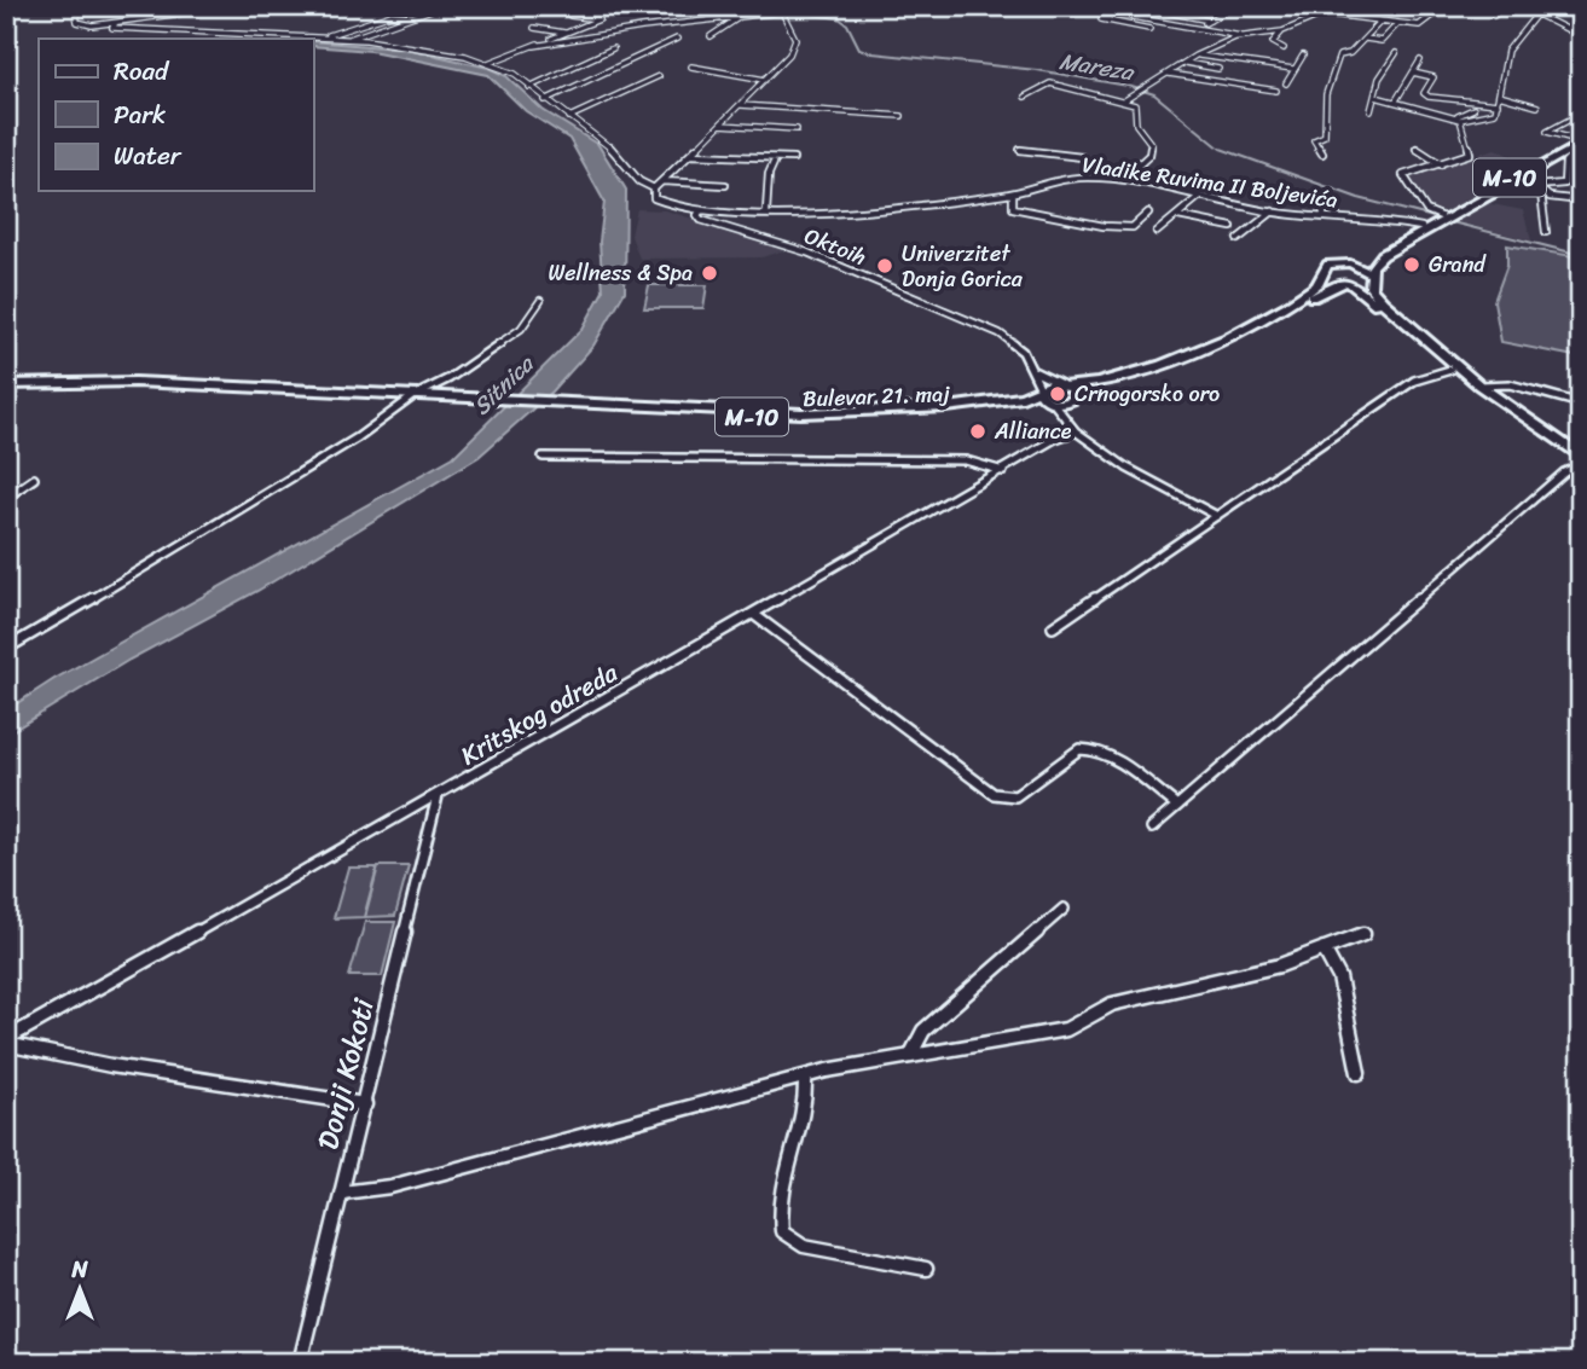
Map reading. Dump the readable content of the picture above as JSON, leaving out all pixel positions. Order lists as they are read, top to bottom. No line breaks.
{"streets":{"main road":["M-10","Bulevar 21. maj"],"street":["Vladike Ruvima II Boljevića","Oktoih","Kritskog odreda","Donji Kokoti"]},"crossings":[["M-10","Vladike Ruvima II Boljevića"],["M-10","Oktoih"],["M-10","Bulevar 21. maj"],["Vladike Ruvima II Boljevića","Oktoih"],["Oktoih","Bulevar 21. maj"],["Kritskog odreda","Donji Kokoti"]],"water":["Mareza","Sitnica"],"places":["Grand","Univerzitet Donja Gorica","Wellness & Spa","Crnogorsko oro","Alliance"],"legend":["Road","Park","Water"],"north":"top"}
